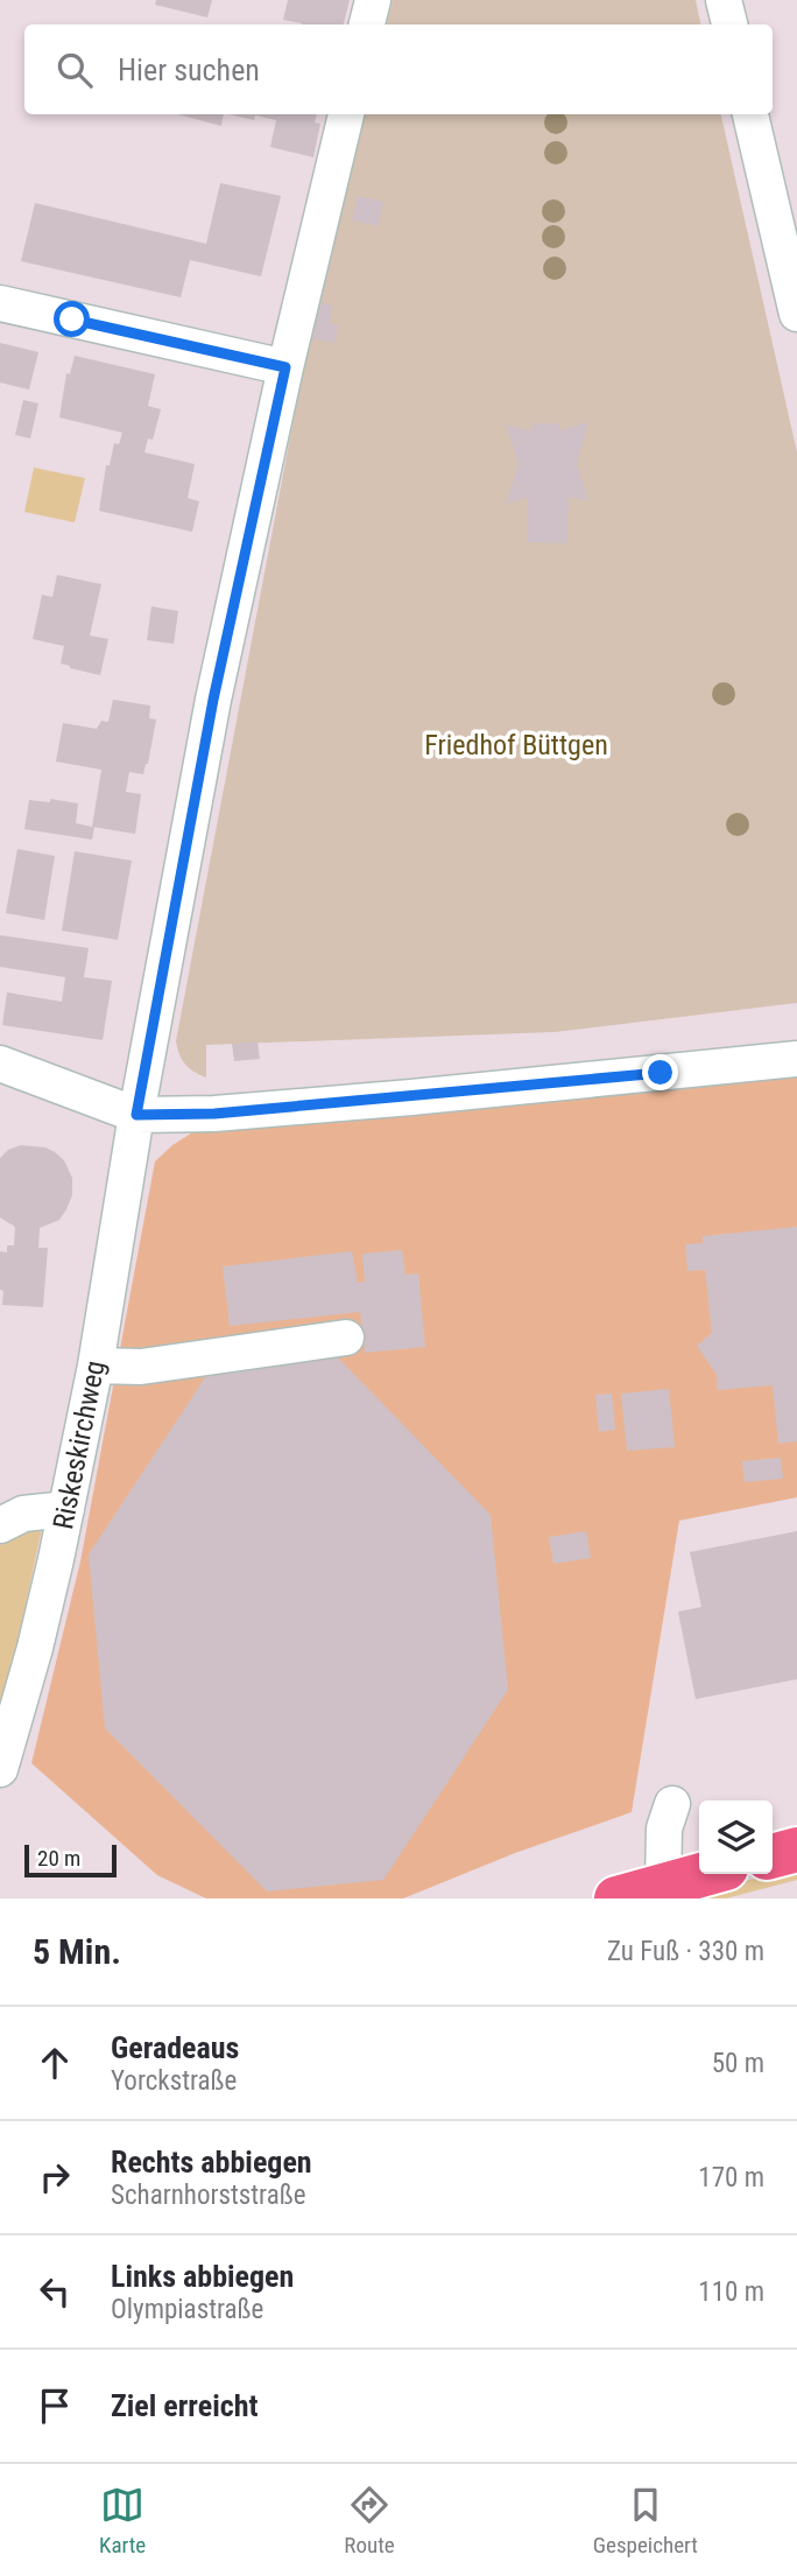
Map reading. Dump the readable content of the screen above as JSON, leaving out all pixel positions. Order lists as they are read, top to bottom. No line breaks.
{"streets":{"street":["Riskeskirchweg"]},"parks":["Friedhof Büttgen"],"scale_bar":"20 m","page":{"search":"Hier suchen","scale":"20 m","heading":["5 Min.","Zu Fuß · 330 m"],"list":[["Geradeaus","Yorckstraße","50 m"],["Rechts abbiegen","Scharnhorststraße","170 m"],["Links abbiegen","Olympiastraße","110 m"],"Ziel erreicht"],"nav":["Karte","Route","Gespeichert"]}}
